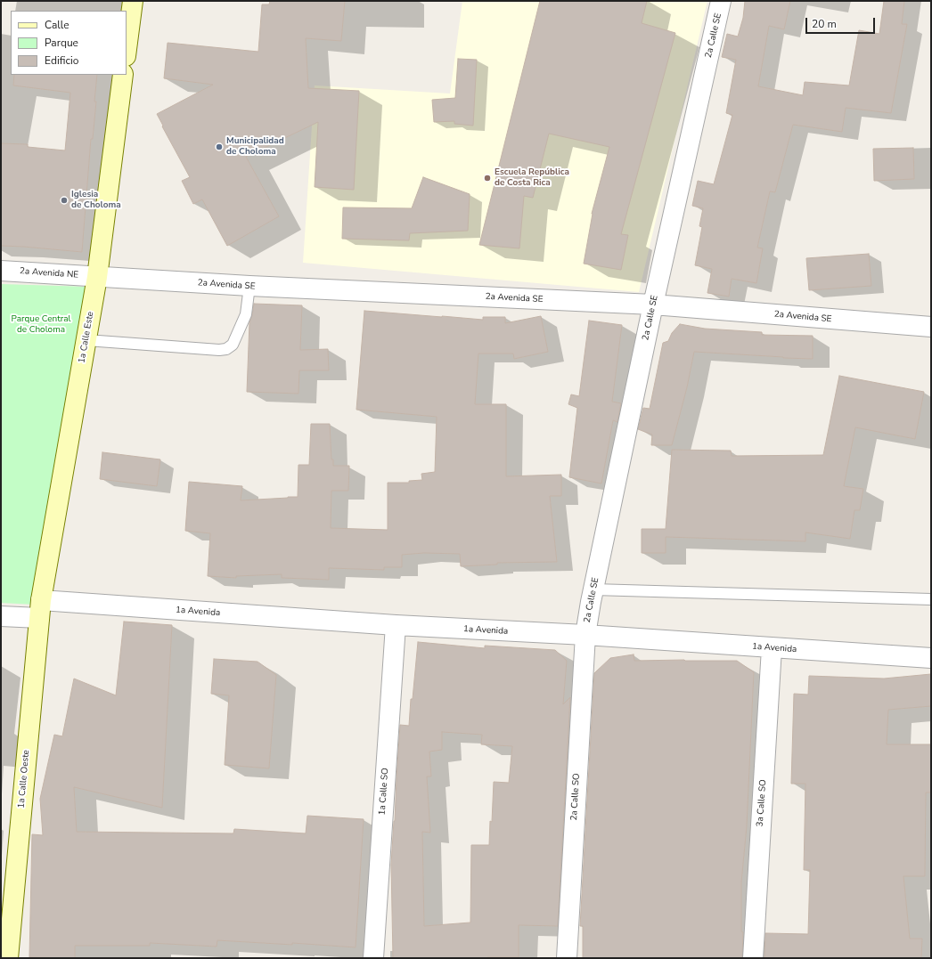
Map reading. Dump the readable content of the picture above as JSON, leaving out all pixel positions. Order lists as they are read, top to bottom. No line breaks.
{"streets":{"main road":["1a Calle Este","1a Calle Oeste"],"street":["2a Calle SE","2a Avenida NE","2a Avenida SE","1a Avenida","1a Calle SO","2a Calle SO","3a Calle SO"]},"crossings":[["2a Calle SE","2a Avenida SE"],["2a Calle SE","1a Avenida"],["2a Calle SE","2a Calle SO"],["2a Avenida NE","2a Avenida SE"],["2a Avenida NE","1a Calle Este"],["2a Avenida SE","1a Calle Este"],["1a Calle Este","1a Avenida"],["1a Calle Este","1a Calle Oeste"],["1a Avenida","1a Calle Oeste"],["1a Avenida","1a Calle SO"],["1a Avenida","2a Calle SO"],["1a Avenida","3a Calle SO"]],"parks":["Parque Central de Choloma"],"places":["Municipalidad de Choloma","Escuela República de Costa Rica","Iglesia de Choloma"],"legend":["Calle","Parque","Edificio"],"scale_bar":"20 m"}
